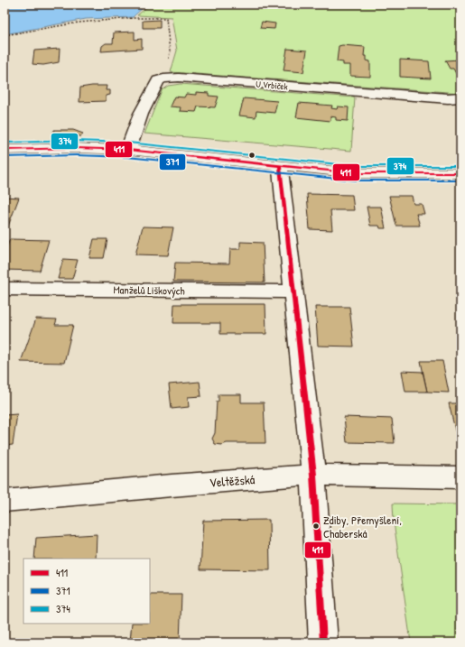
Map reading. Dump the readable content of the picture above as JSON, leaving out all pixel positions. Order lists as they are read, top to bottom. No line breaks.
{"streets":{"street":["U Vrbiček","Manželů Liškových","Veltěžská"]},"places":["Zdiby, Přemyšlení, Chaberská"],"lines":["transit line 374","transit line 411","transit line 371"],"legend":["411","371","374"]}
